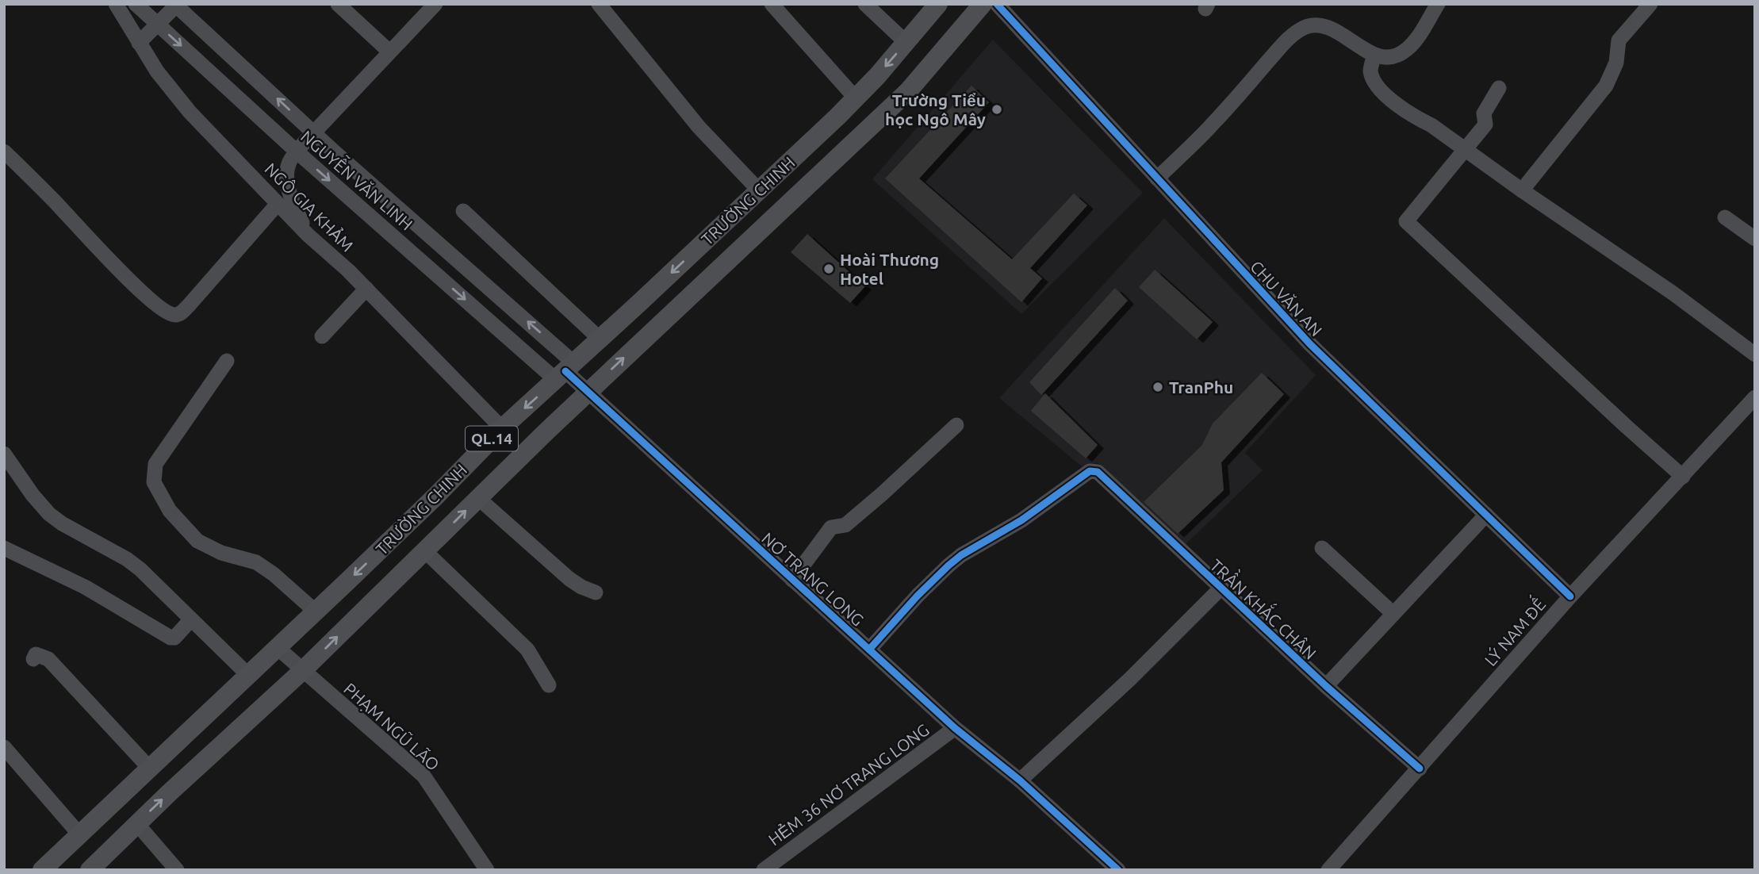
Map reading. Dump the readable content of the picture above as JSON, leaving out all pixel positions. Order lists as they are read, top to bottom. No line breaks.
{"streets":{"main road":["TRƯỜNG CHINH","QL.14"],"street":["NGUYỄN VĂN LINH","NGÔ GIA KHẢM","CHU VĂN AN","NƠ TRANG LONG","TRẦN KHẮC CHÂN","LÝ NAM ĐẾ","PHẠM NGŨ LÃO","HẺM 36 NƠ TRANG LONG"]},"crossings":[["NGUYỄN VĂN LINH","TRƯỜNG CHINH"],["NGUYỄN VĂN LINH","NƠ TRANG LONG"],["TRƯỜNG CHINH","NGÔ GIA KHẢM"],["TRƯỜNG CHINH","NƠ TRANG LONG"],["TRƯỜNG CHINH","PHẠM NGŨ LÃO"],["CHU VĂN AN","LÝ NAM ĐẾ"],["NƠ TRANG LONG","TRẦN KHẮC CHÂN"],["NƠ TRANG LONG","HẺM 36 NƠ TRANG LONG"],["TRẦN KHẮC CHÂN","LÝ NAM ĐẾ"]],"places":["Trường Tiểu học Ngô Mây","Hoài Thương Hotel","TranPhu"]}
